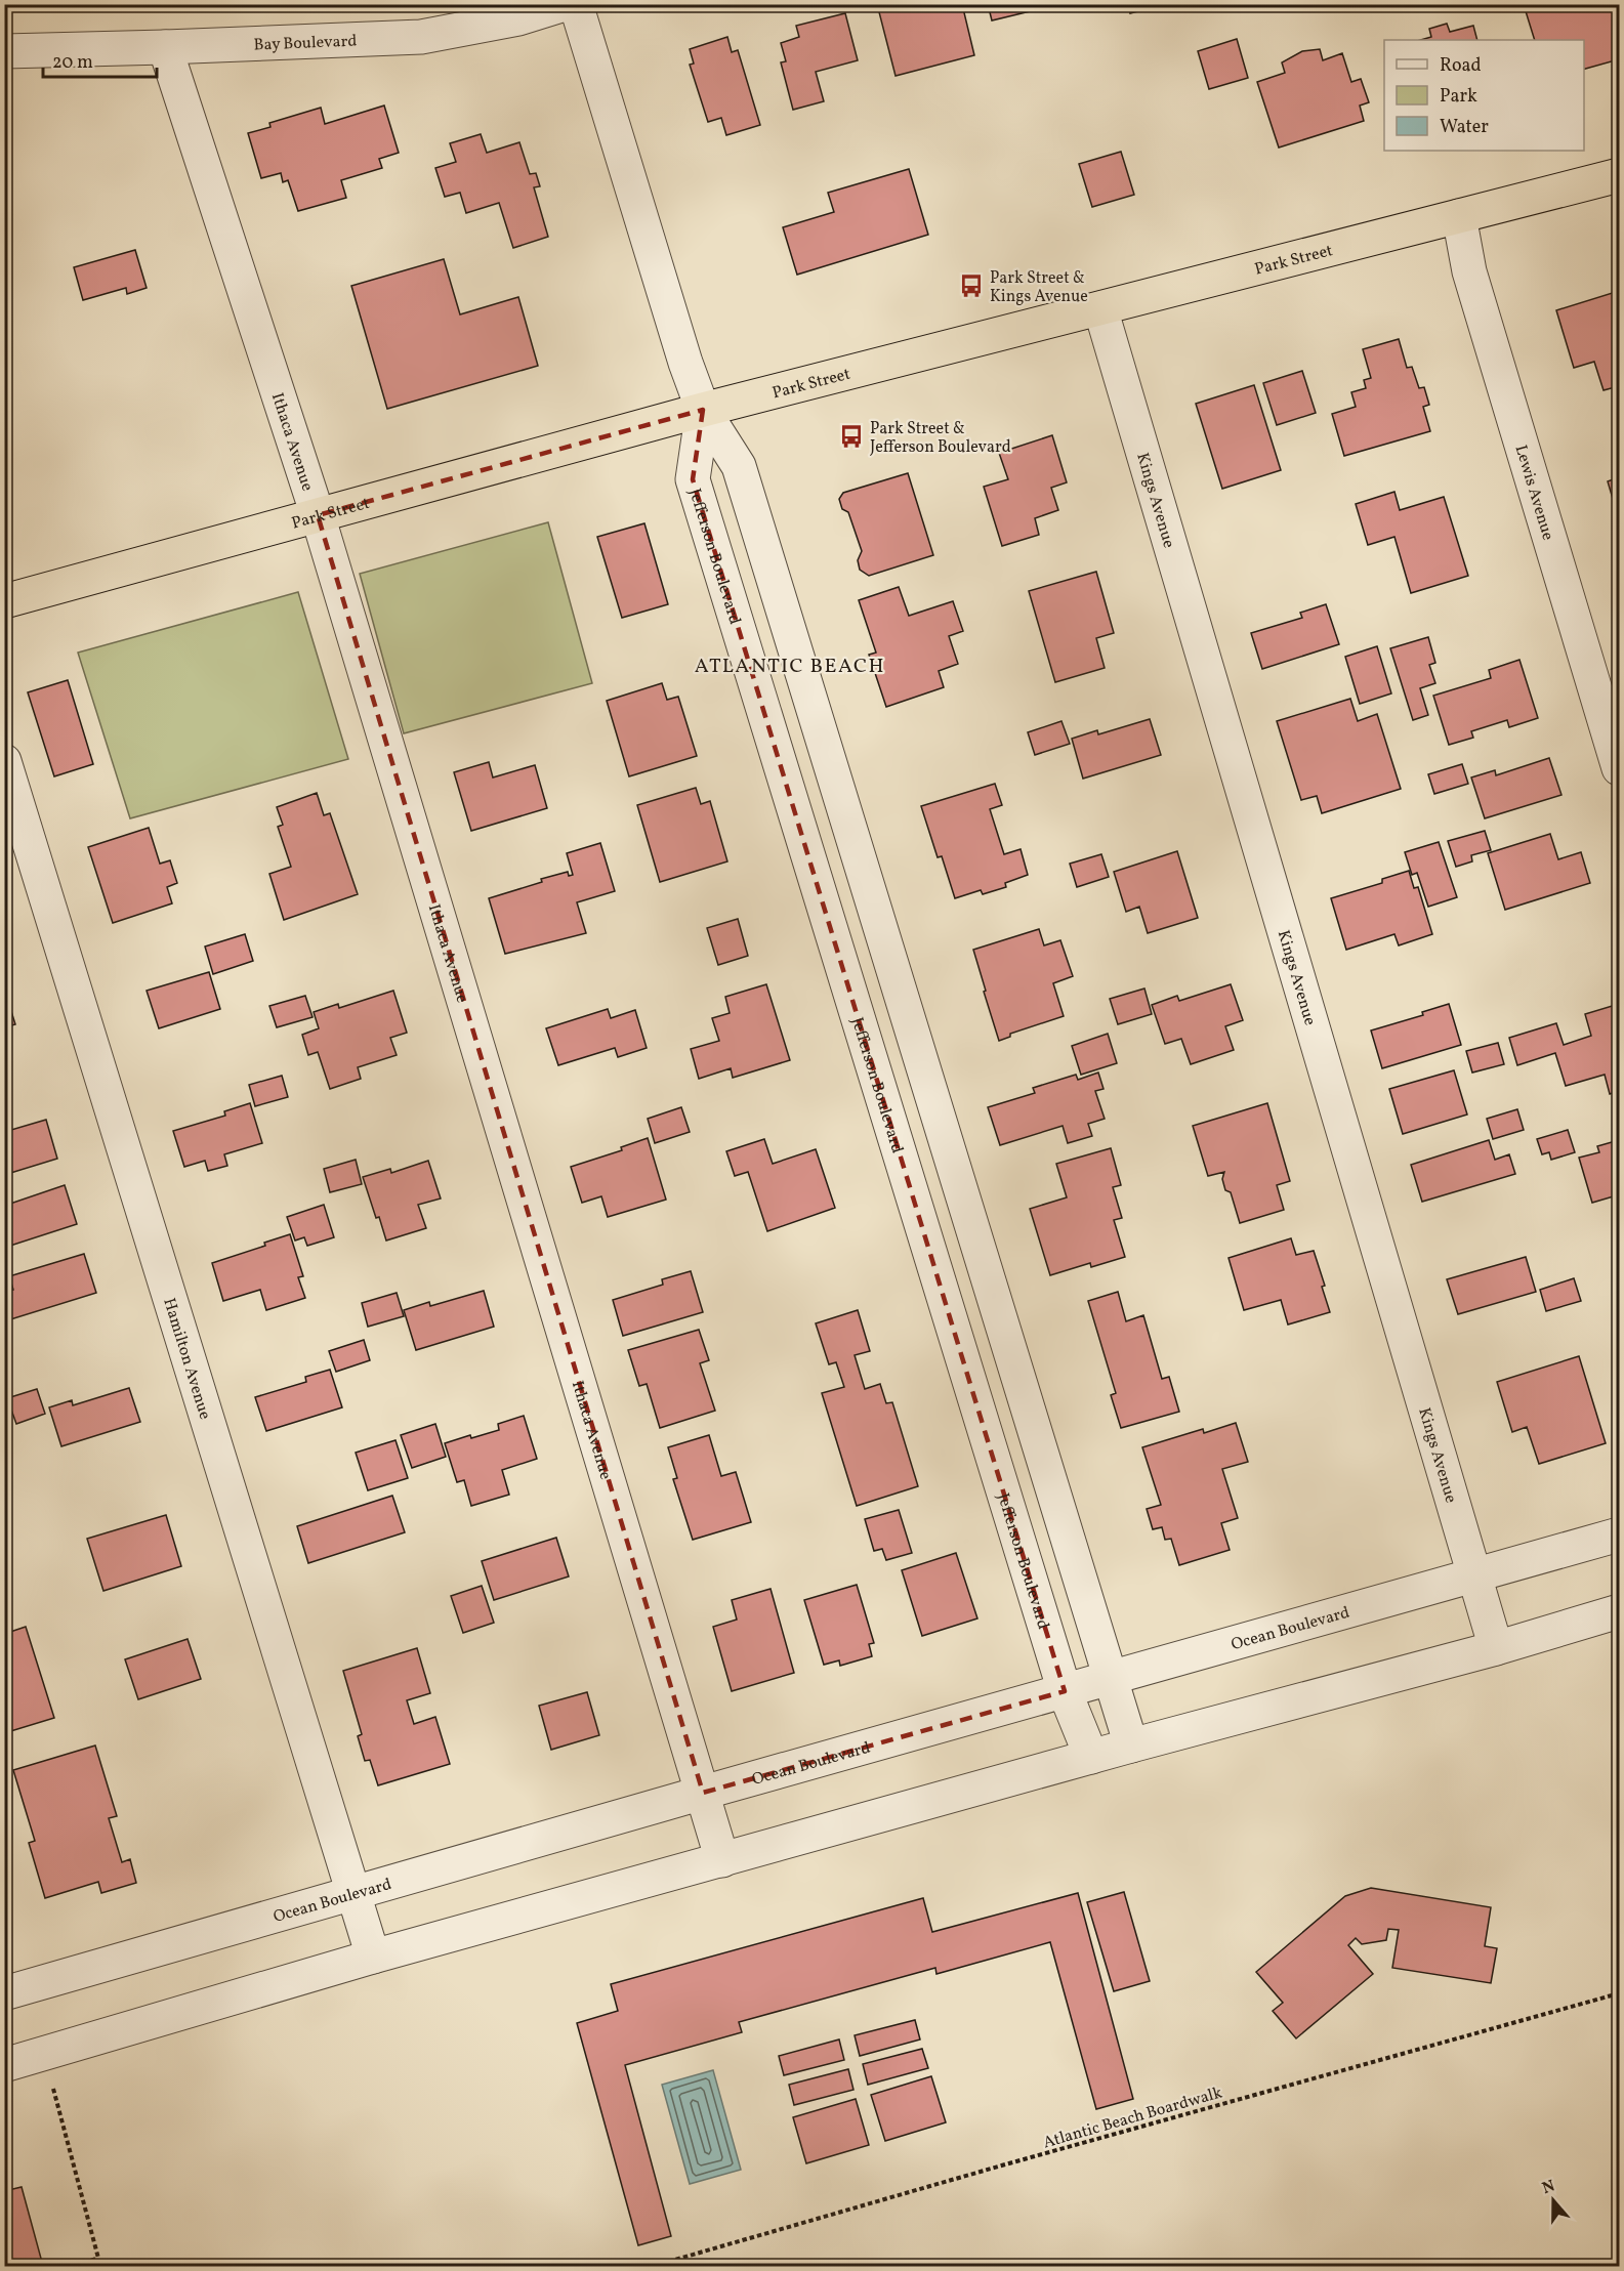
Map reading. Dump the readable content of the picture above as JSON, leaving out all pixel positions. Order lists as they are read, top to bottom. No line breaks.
{"streets":{"highway":["Park Street"],"street":["Bay Boulevard","Ithaca Avenue","Lewis Avenue","Kings Avenue","Jefferson Boulevard","Hamilton Avenue","Ocean Boulevard"],"path":["Atlantic Beach Boardwalk"]},"crossings":[["Bay Boulevard","Ithaca Avenue"],["Park Street","Ithaca Avenue"],["Park Street","Lewis Avenue"],["Park Street","Kings Avenue"],["Park Street","Jefferson Boulevard"],["Ithaca Avenue","Ocean Boulevard"],["Kings Avenue","Ocean Boulevard"],["Jefferson Boulevard","Ocean Boulevard"],["Hamilton Avenue","Ocean Boulevard"]],"districts":["ATLANTIC BEACH"],"places":{"bus stop":["Park Street & Kings Avenue","Park Street & Jefferson Boulevard"]},"legend":["Road","Park","Water"],"scale_bar":"20 m","north":"top"}
